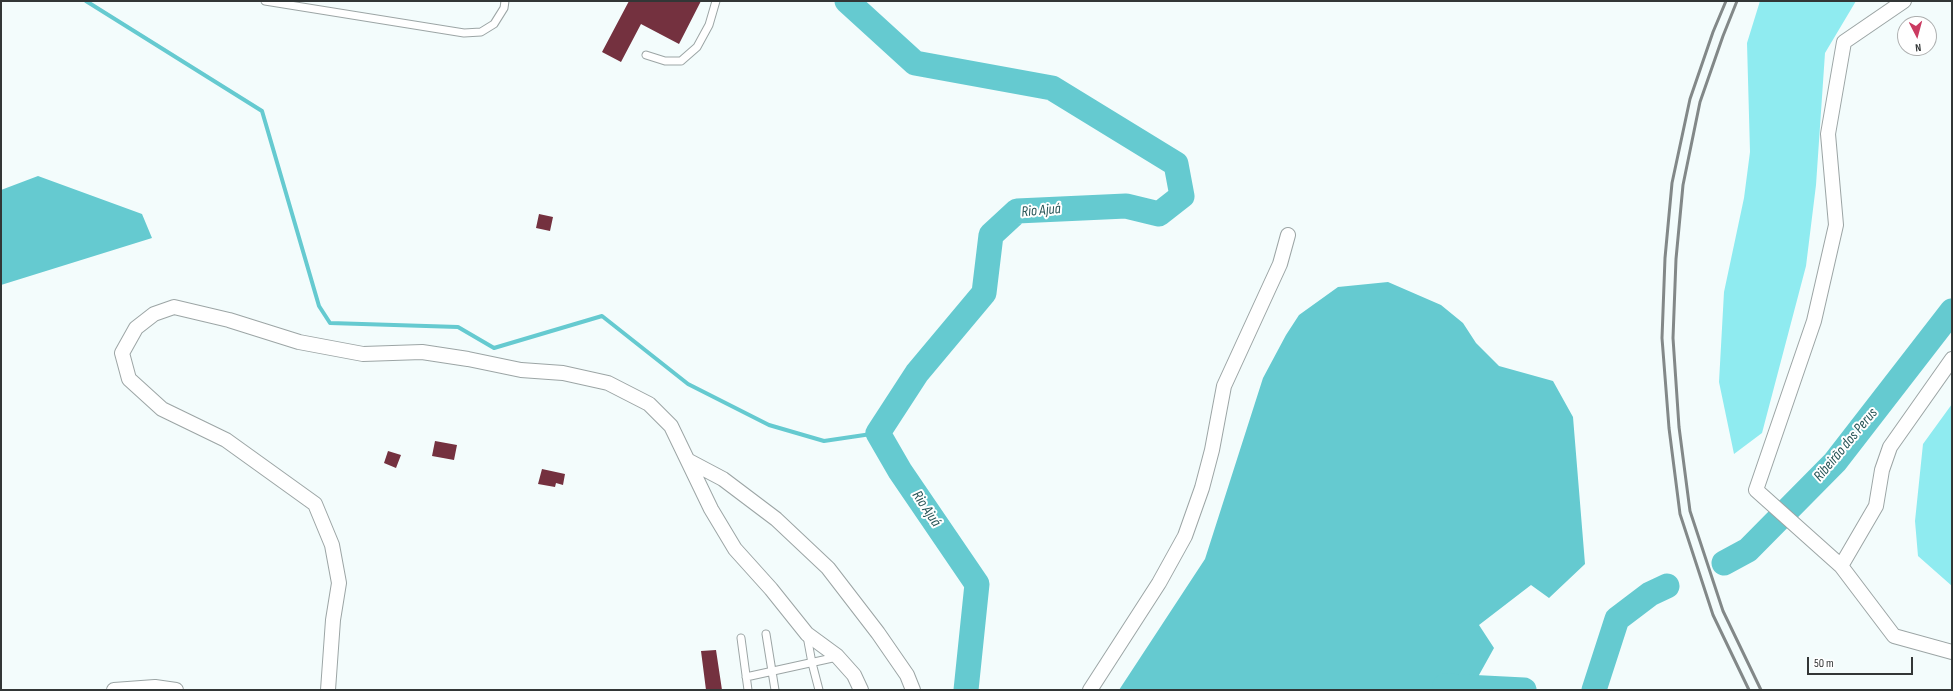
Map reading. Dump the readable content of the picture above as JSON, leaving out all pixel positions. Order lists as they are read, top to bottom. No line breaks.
{"water":["Rio Ajuá","Ribeirão dos Perus"],"scale_bar":"50 m","north":"bottom"}
